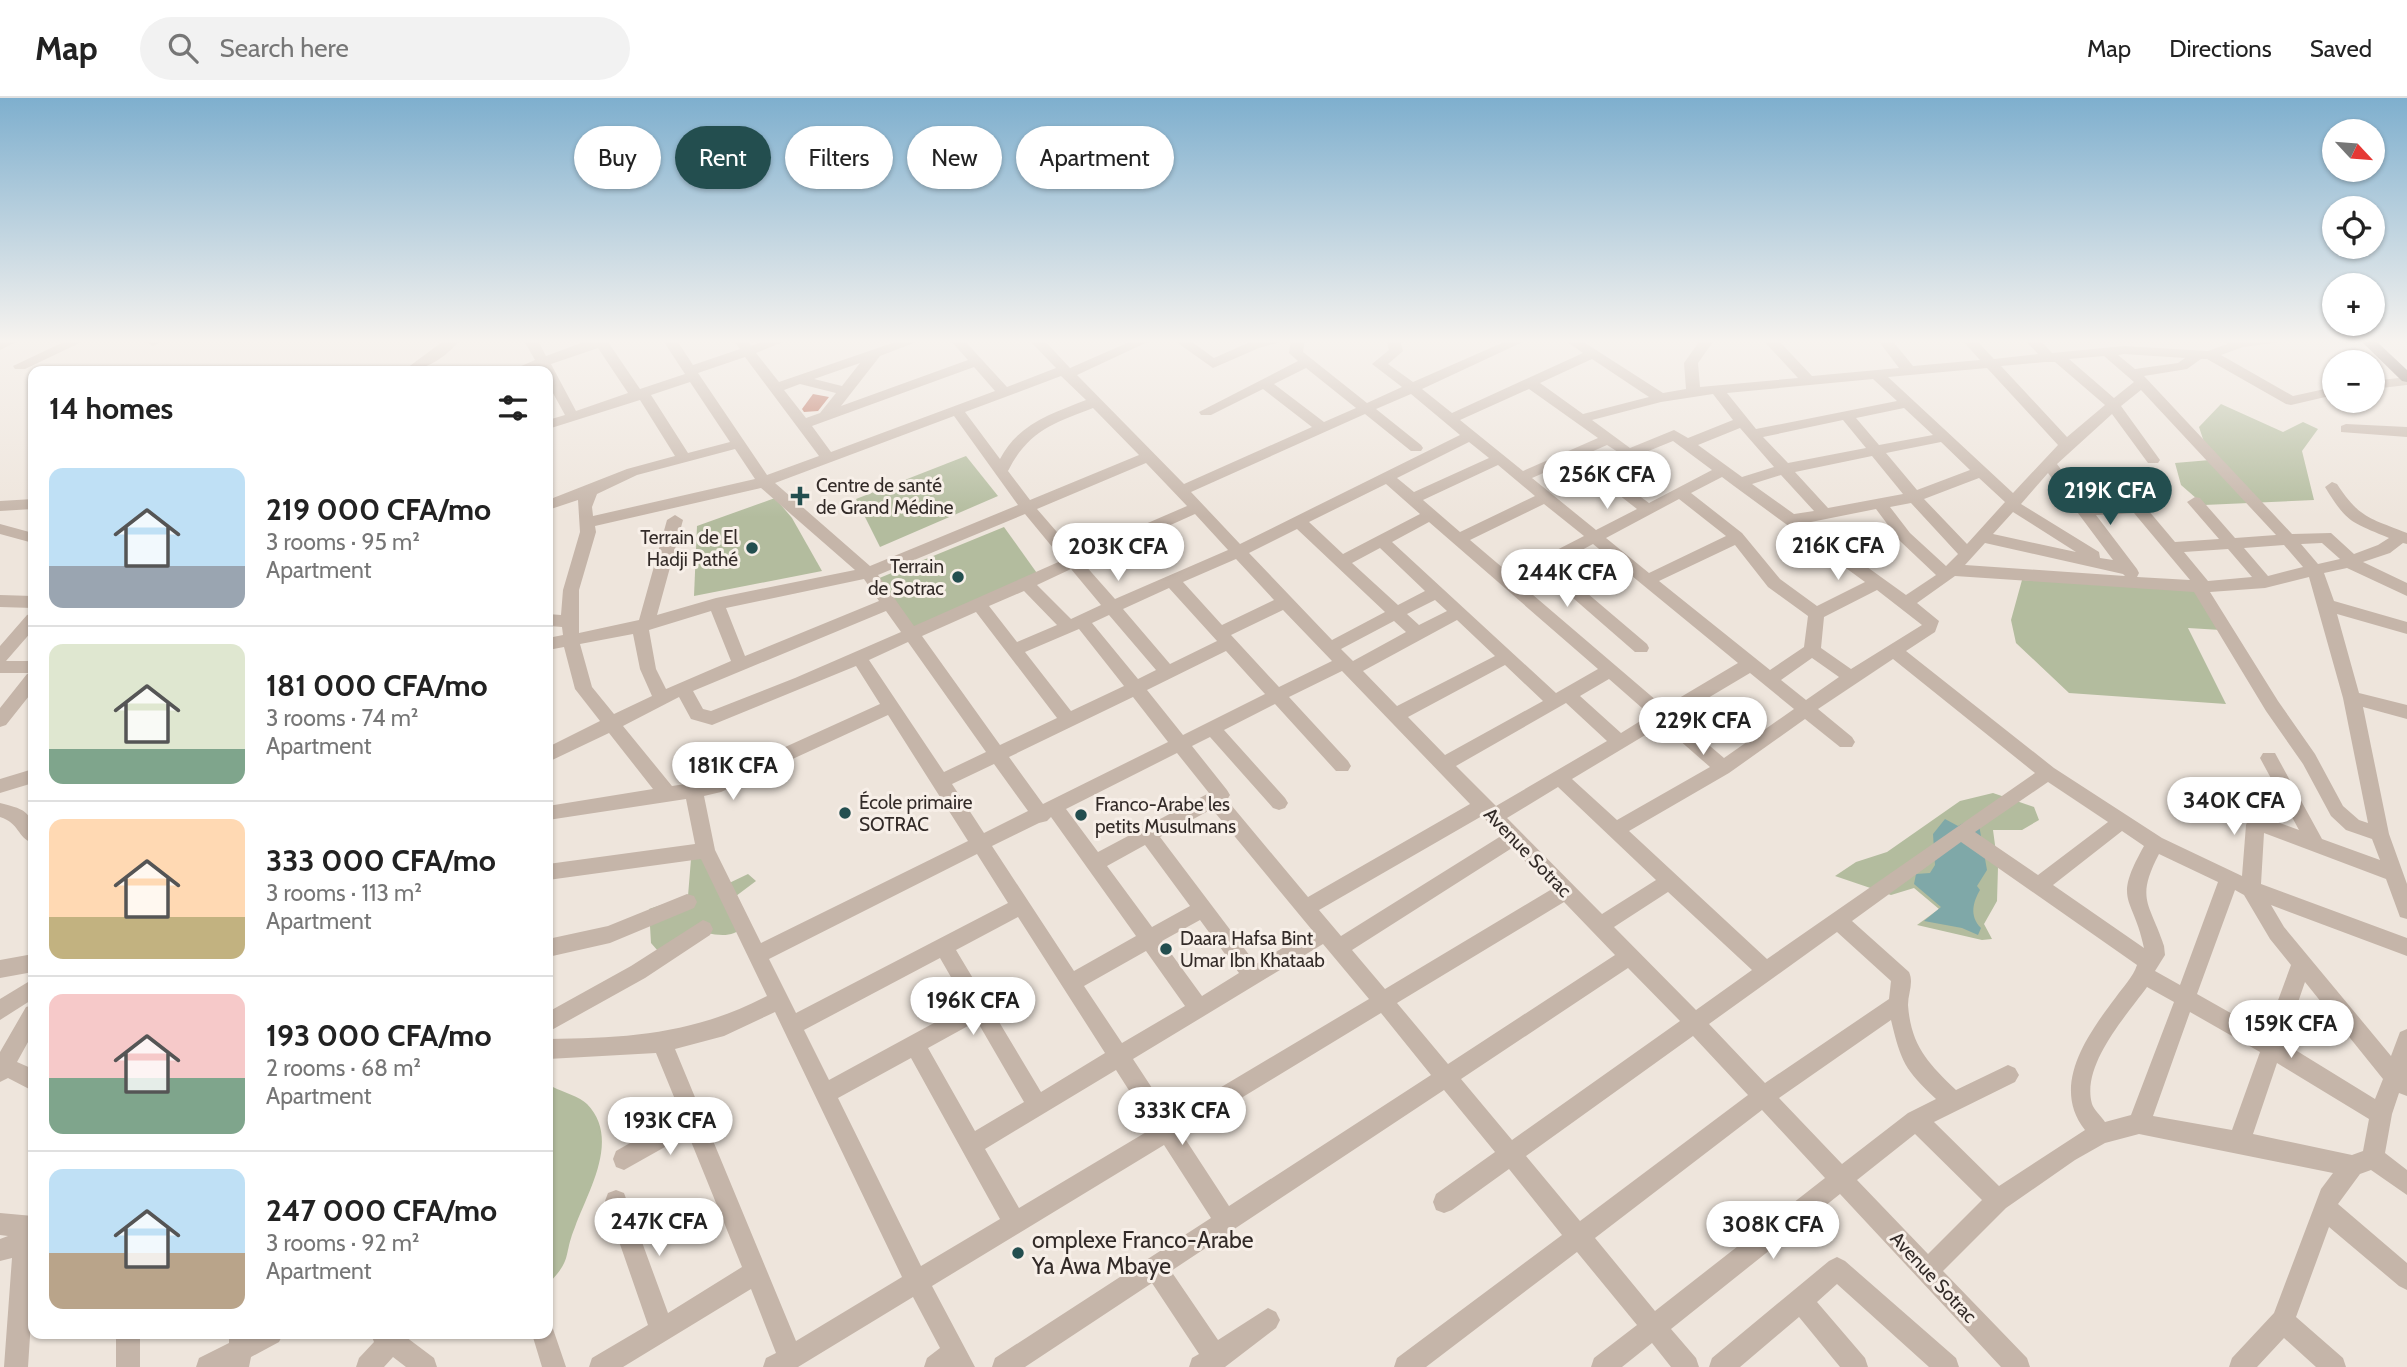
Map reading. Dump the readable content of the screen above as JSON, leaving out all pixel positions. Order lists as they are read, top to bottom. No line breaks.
{"streets":{"street":["Avenue Sotrac"]},"places":{"health":["Centre de santé de Grand Médine"],"other":["Terrain de El Hadji Pathé","Terrain de Sotrac","École primaire SOTRAC","Franco-Arabe les petits Musulmans","Daara Hafsa Bint Umar Ibn Khataab","omplexe Franco-Arabe Ya Awa Mbaye"]},"north":"bottom right","page":{"header":"Map","search":"Search here","nav":["Map","Directions","Saved"],"map_buttons":["+","−"],"chip":["Buy","Rent","Filters","New","Apartment"],"heading":"14 homes","list":[{"name":"219 000 CFA/mo","note":"3 rooms · 95 m² · Apartment"},{"name":"181 000 CFA/mo","note":"3 rooms · 74 m² · Apartment"},{"name":"333 000 CFA/mo","note":"3 rooms · 113 m² · Apartment"},{"name":"193 000 CFA/mo","note":"2 rooms · 68 m² · Apartment"},{"name":"247 000 CFA/mo","note":"3 rooms · 92 m² · Apartment"}],"price":["256K CFA","219K CFA","216K CFA","203K CFA","244K CFA","229K CFA","181K CFA","340K CFA","196K CFA","159K CFA","333K CFA","193K CFA","247K CFA","308K CFA"]}}
